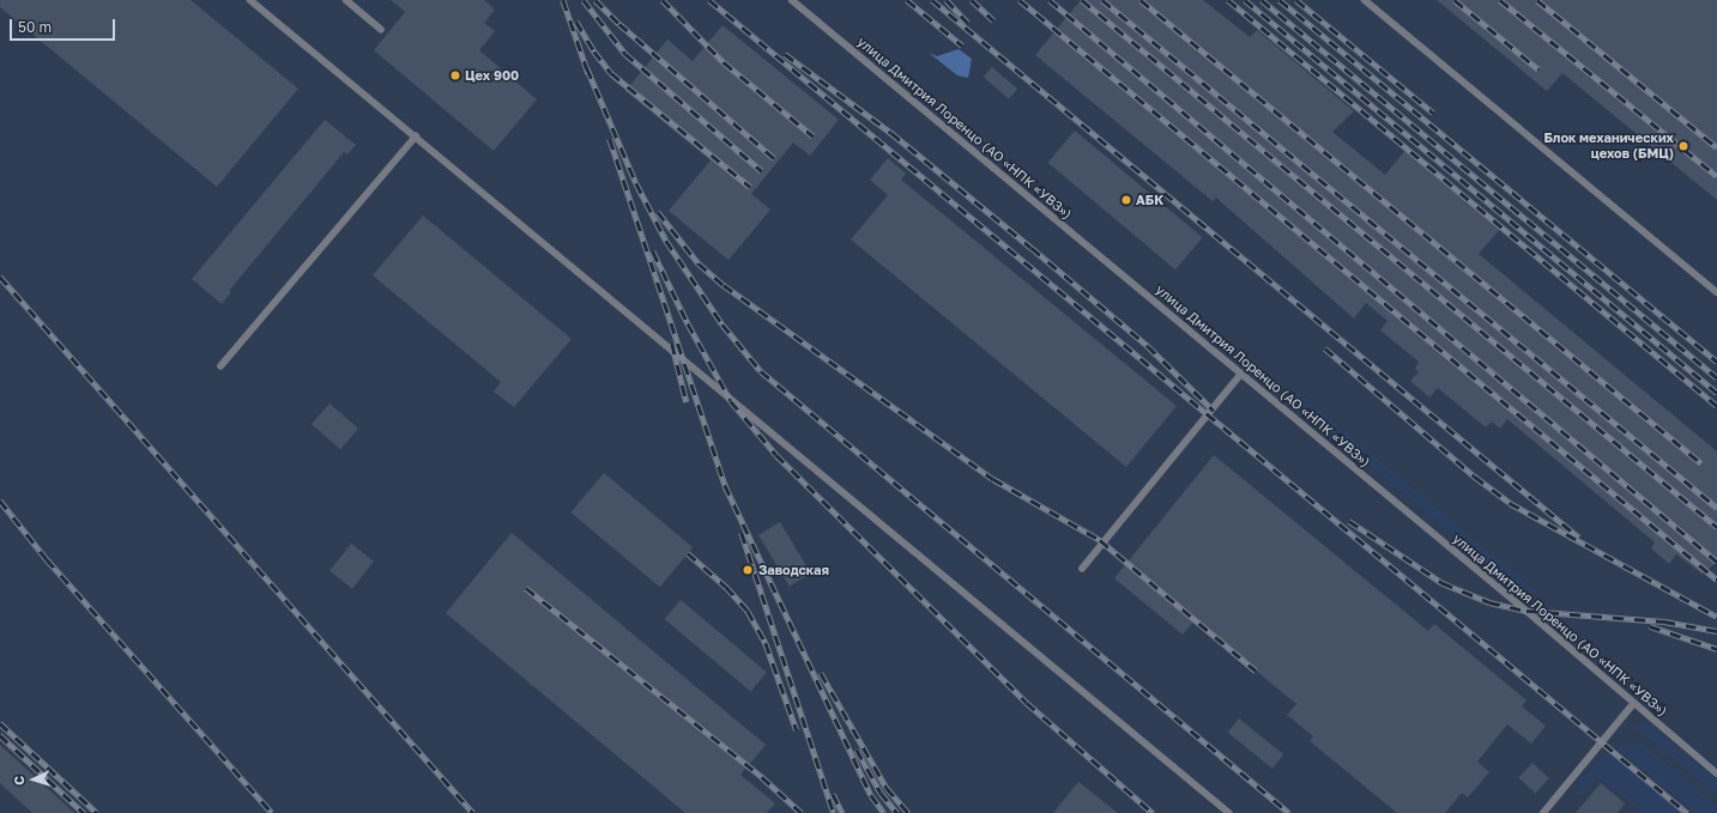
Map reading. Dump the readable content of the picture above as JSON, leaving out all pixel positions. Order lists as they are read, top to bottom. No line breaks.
{"streets":{"lane":["улица Дмитрия Лоренцо (АО «НПК «УВЗ»)"]},"places":["Цех 900","Блок механических цехов (БМЦ)","АБК","Заводская"],"scale_bar":"50 m","north":"left"}
